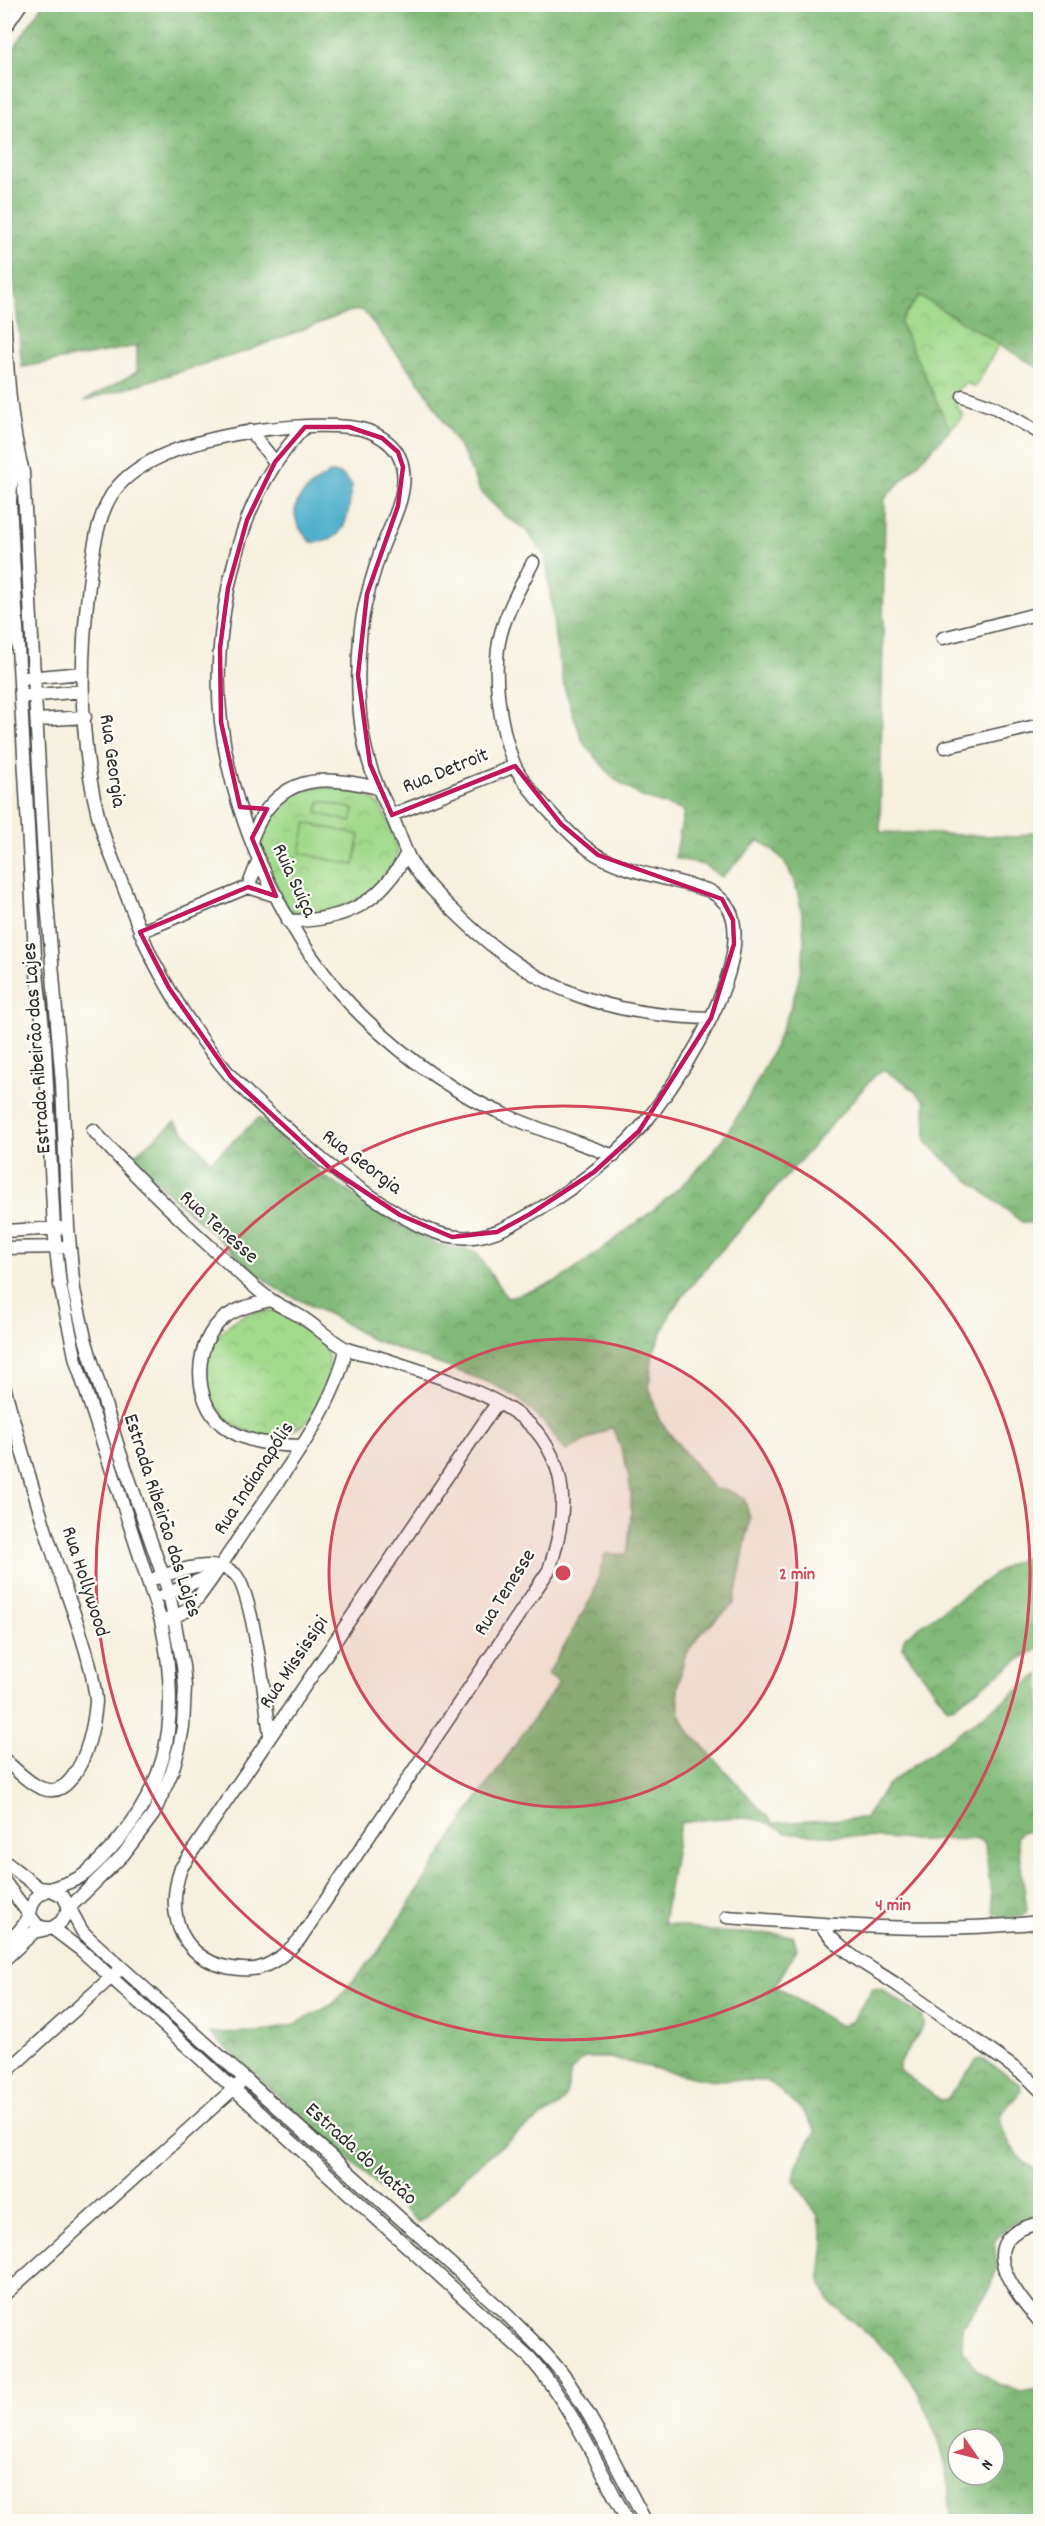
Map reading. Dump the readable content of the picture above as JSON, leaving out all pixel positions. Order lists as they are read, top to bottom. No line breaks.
{"streets":{"street":["Rua Georgia","Rua Detroit","Ruia Suiça","Estrada Ribeirão das Lajes","Rua Tenesse","Rua Indianapólis","Rua Hollywood","Rua Mississipi","Estrada do Matão"]},"crossings":[["Rua Georgia","Rua Detroit"],["Rua Georgia","Ruia Suiça"],["Rua Detroit","Ruia Suiça"],["Estrada Ribeirão das Lajes","Rua Indianapólis"],["Estrada Ribeirão das Lajes","Estrada do Matão"],["Rua Tenesse","Rua Indianapólis"],["Rua Tenesse","Rua Mississipi"]],"north":"bottom right","rings":["2 min","4 min"]}
